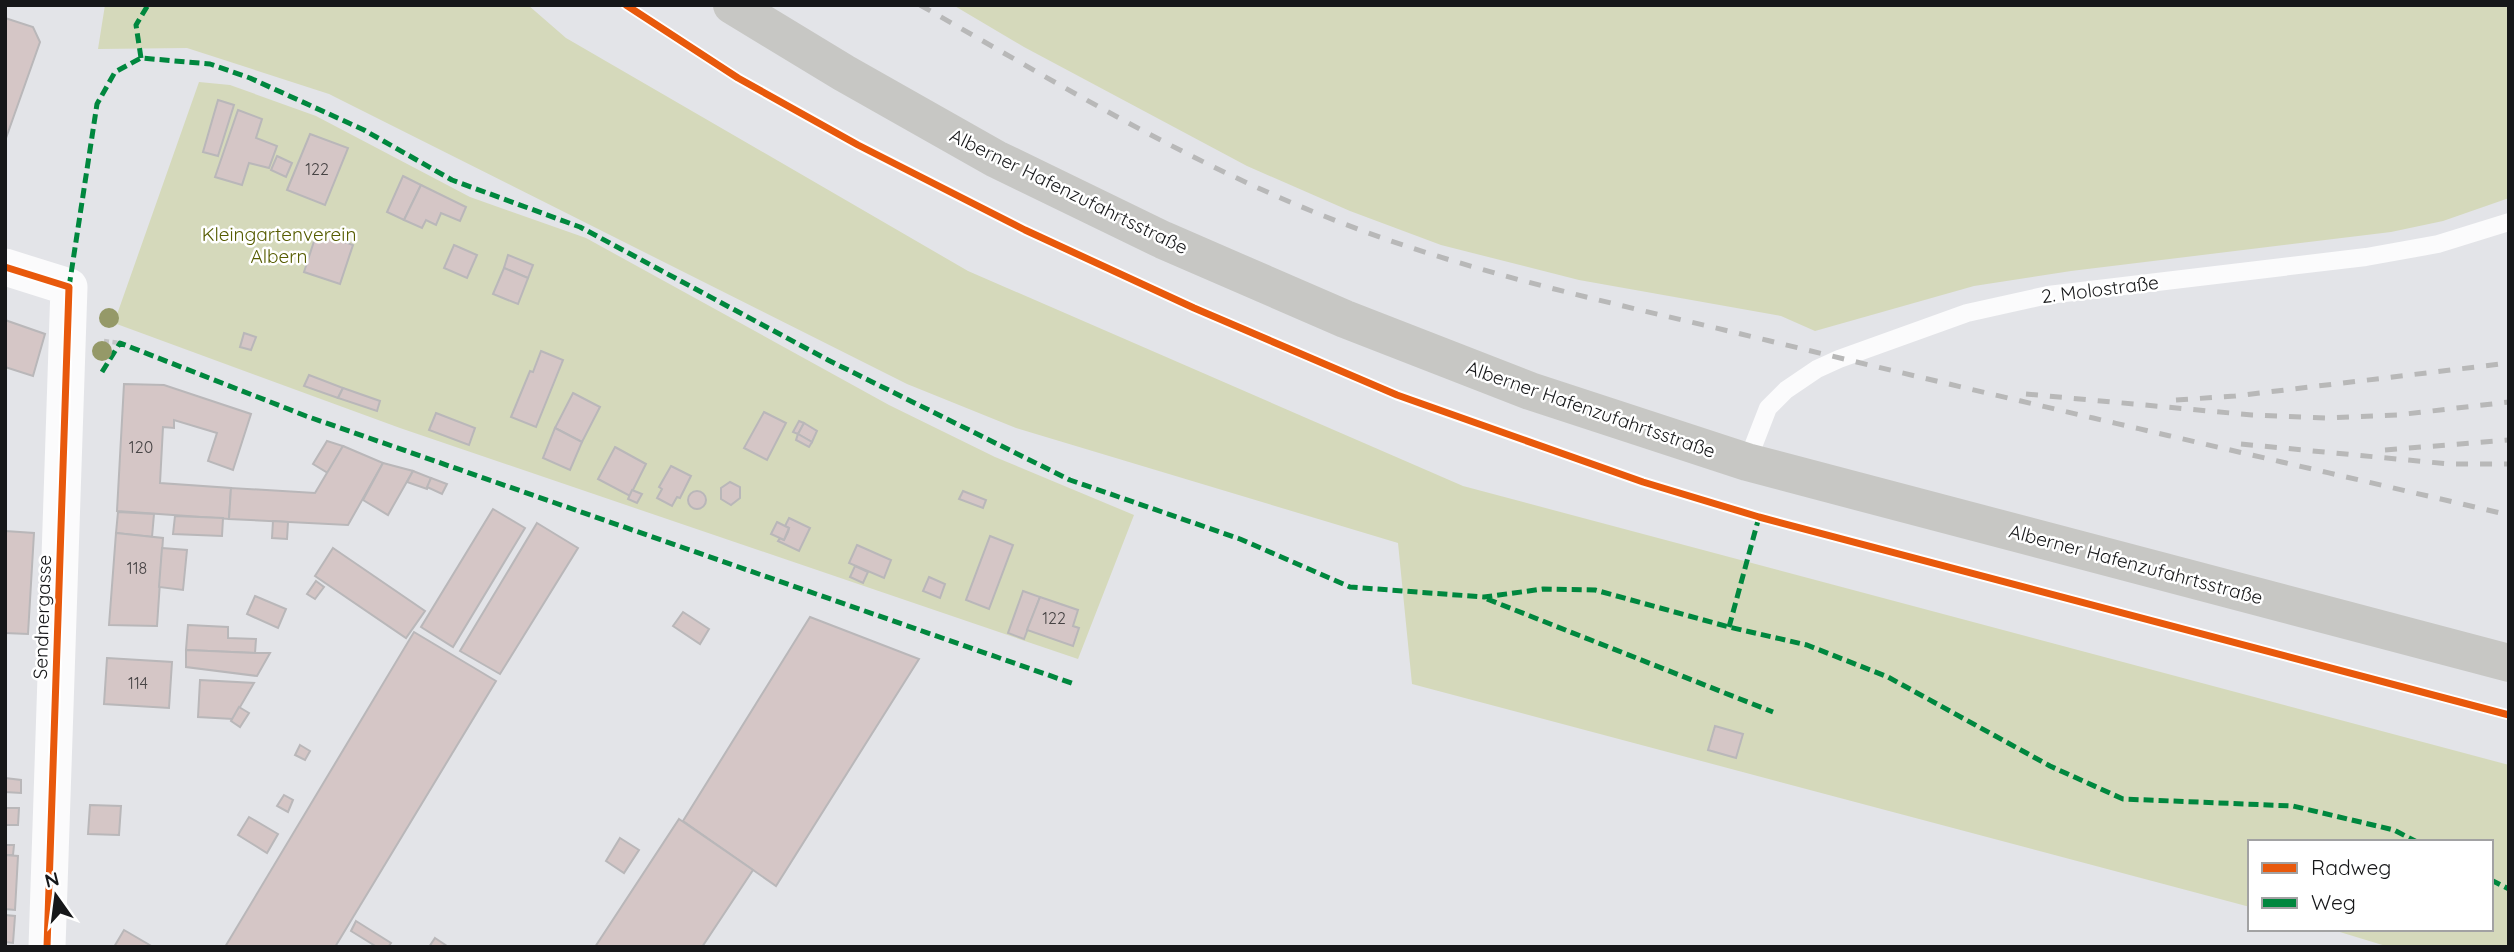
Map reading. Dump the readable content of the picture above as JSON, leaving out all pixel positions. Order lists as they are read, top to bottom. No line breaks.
{"streets":{"main road":["Alberner Hafenzufahrtsstraße"],"street":["Sendnergasse"],"lane":["2. Molostraße"]},"crossings":[["Alberner Hafenzufahrtsstraße","2. Molostraße"]],"parks":["Kleingartenverein Albern"],"house_numbers":["122","120","118","122","114"],"legend":["Radweg","Weg"],"north":"top"}
